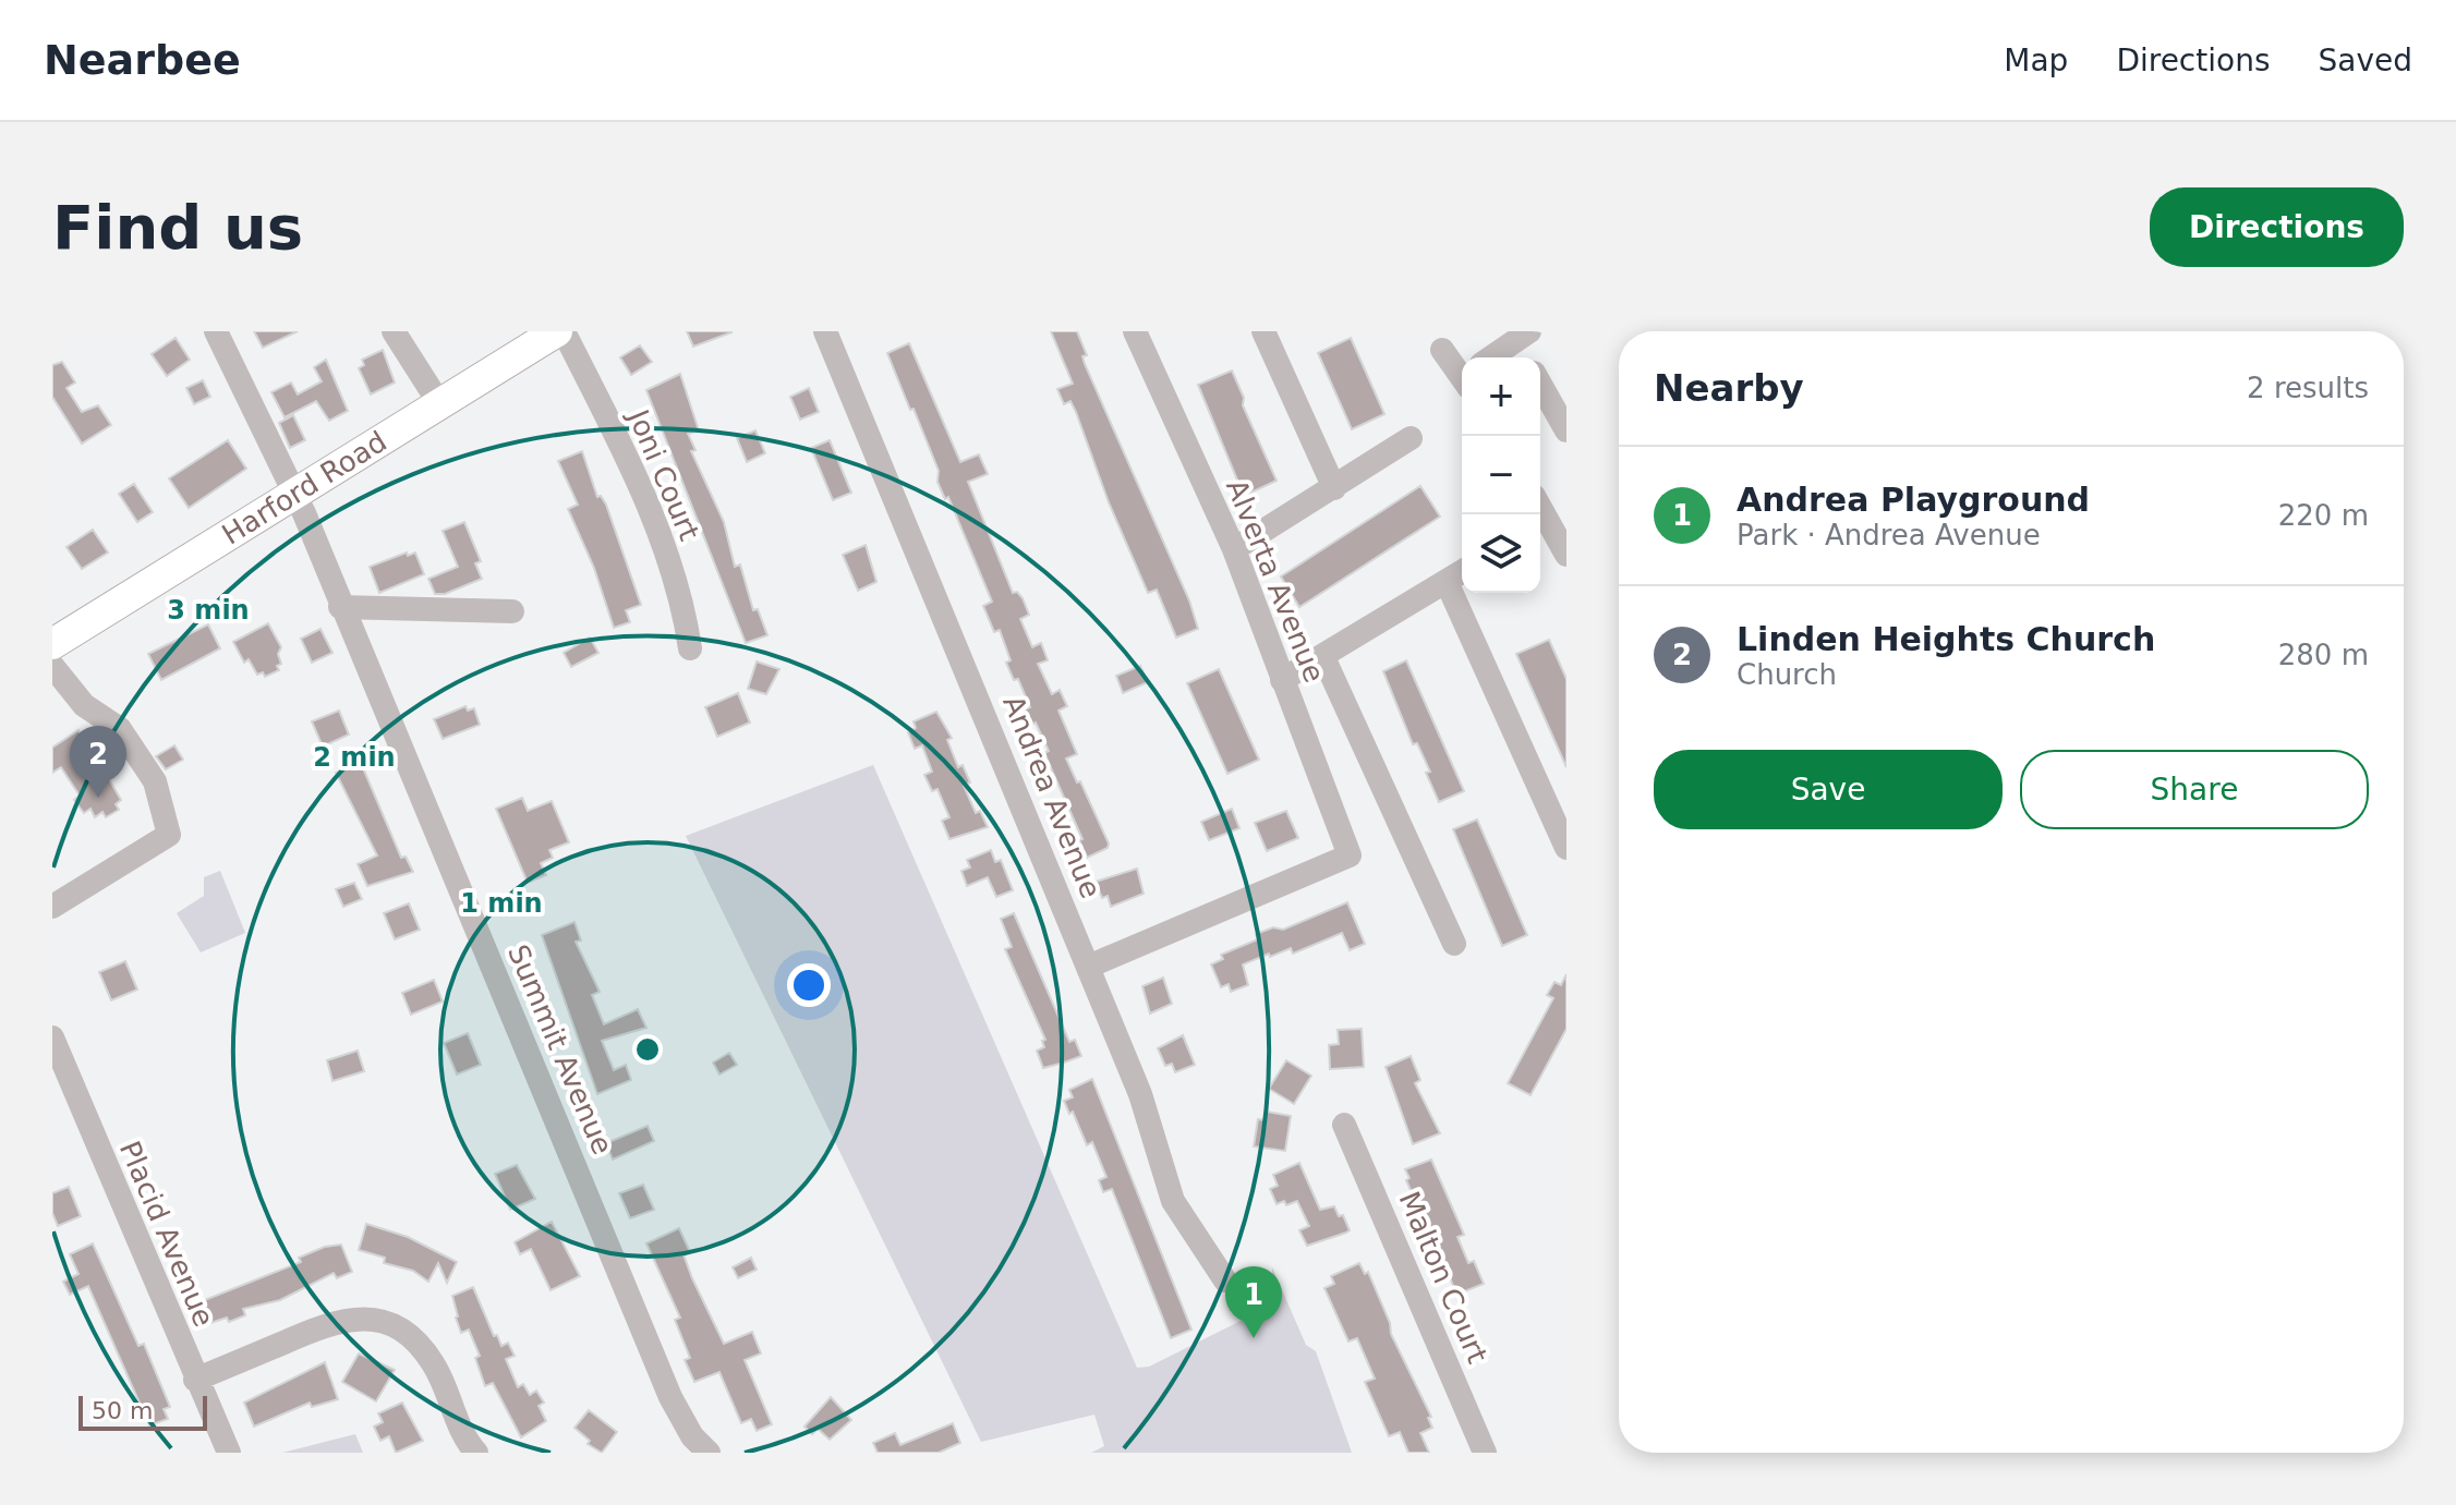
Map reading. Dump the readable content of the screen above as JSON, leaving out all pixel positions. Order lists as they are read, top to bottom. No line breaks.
{"streets":{"main road":["Harford Road"],"street":["Joni Court","Alverta Avenue","Andrea Avenue","Summit Avenue","Placid Avenue","Malton Court"]},"crossings":[["Joni Court","Harford Road"],["Harford Road","Summit Avenue"],["Alverta Avenue","Andrea Avenue"]],"scale_bar":"50 m","page":{"header":"Nearbee","nav":["Map","Directions","Saved"],"buttons":["Directions",["Save","Share"]],"title":"Find us","heading":["Nearby","2 results"],"map_buttons":["+","−"],"list":[{"mark":"1","name":"Andrea Playground","note":"Park · Andrea Avenue","value":"220 m"},{"mark":"2","name":"Linden Heights Church","note":"Church","value":"280 m"}],"pins":["2","1"],"scale":"50 m"},"rings":["3 min","2 min","1 min"]}
